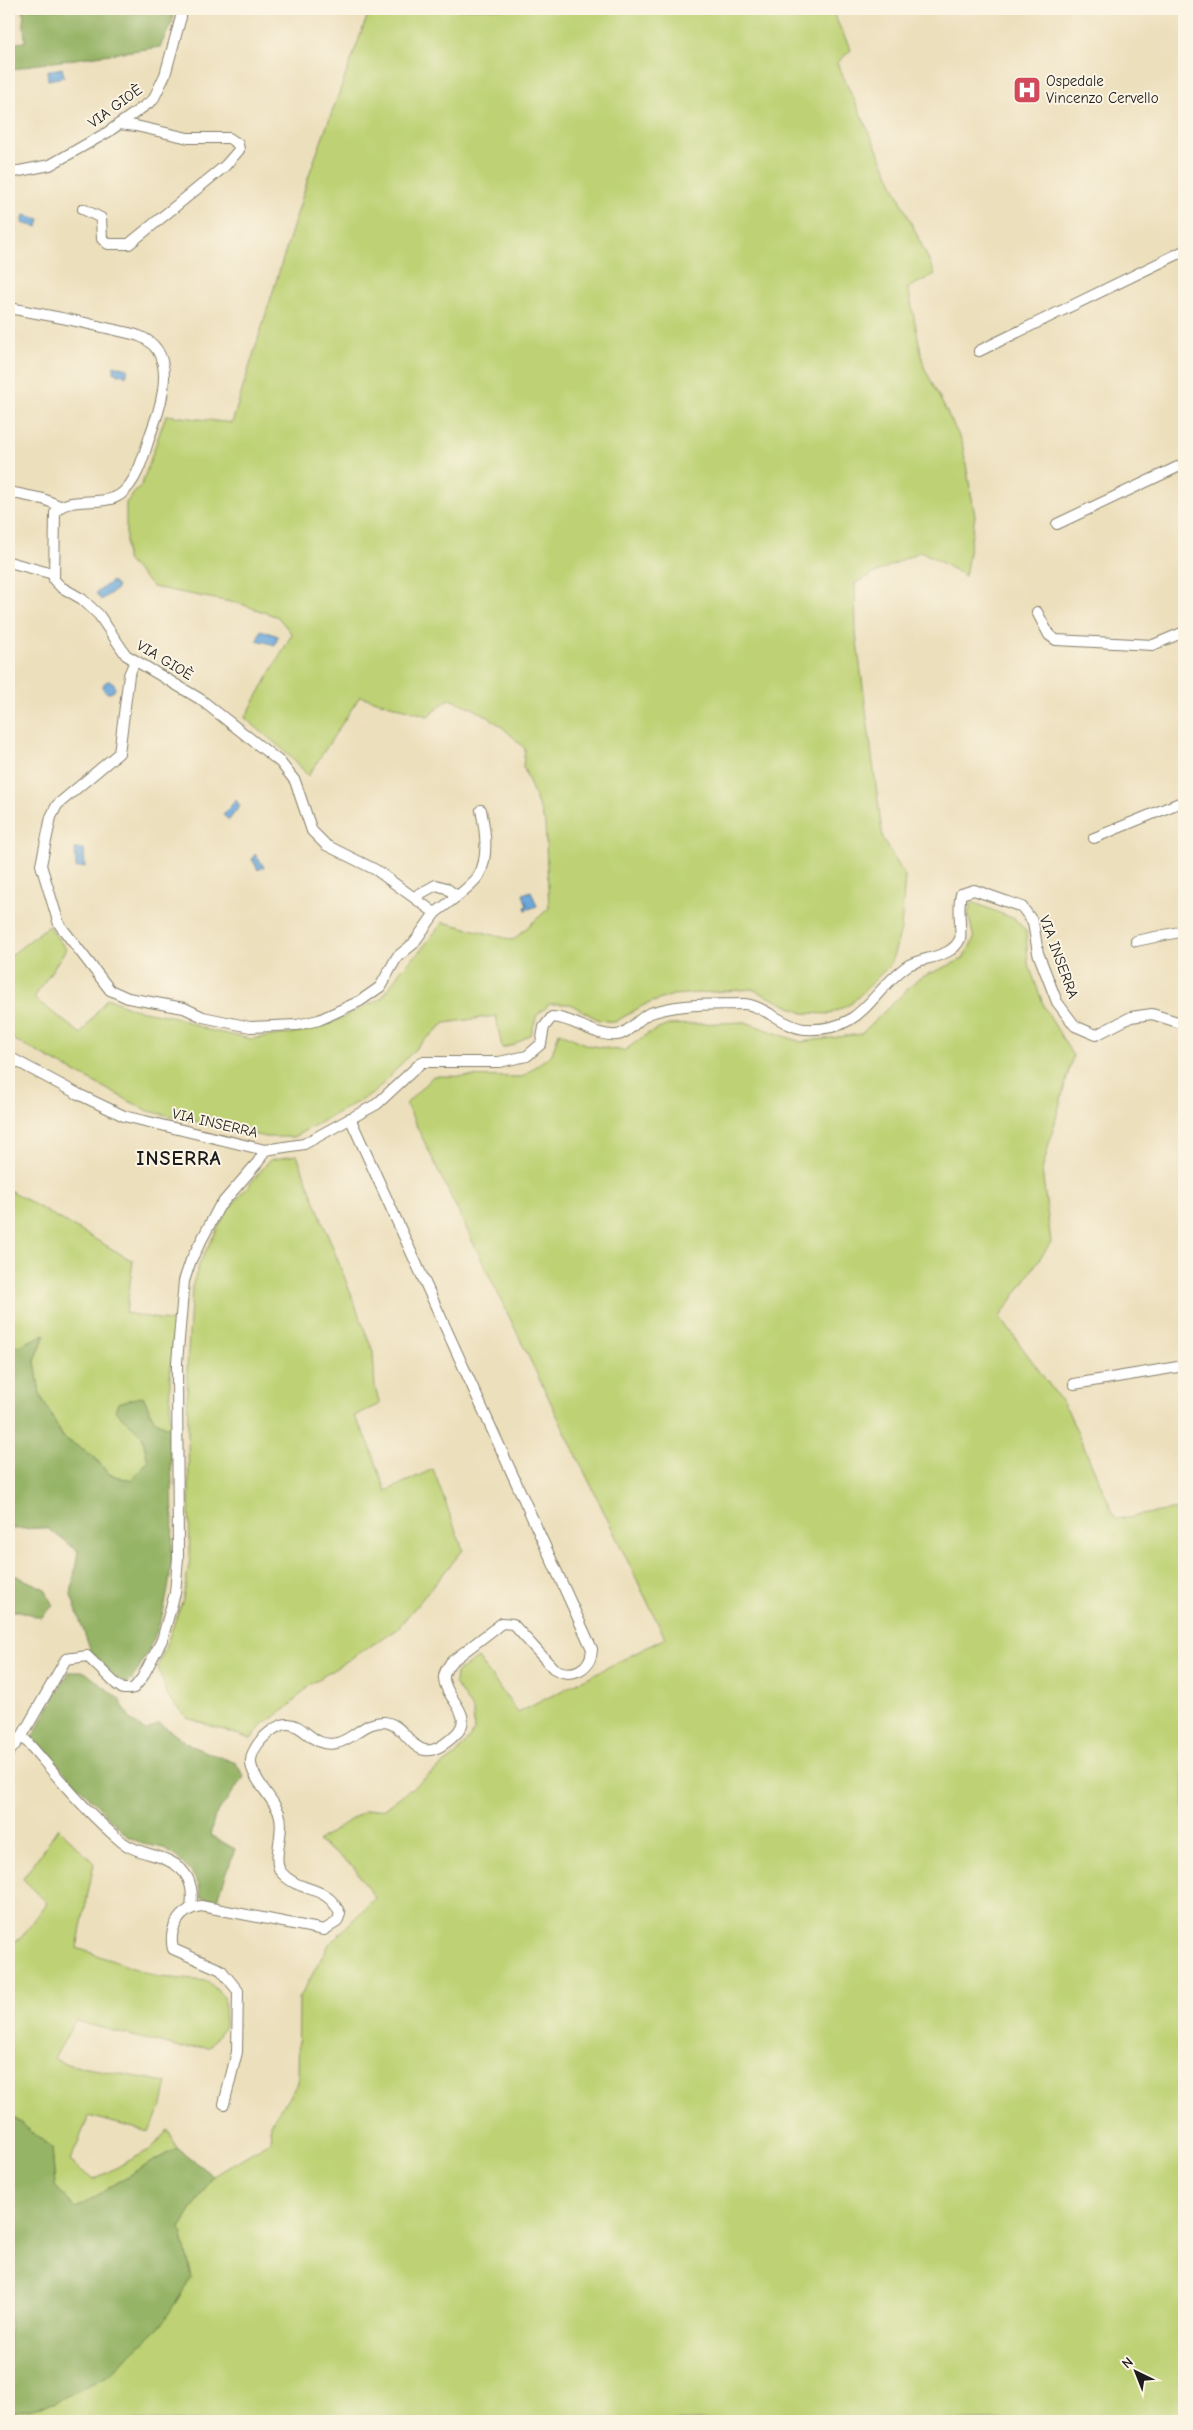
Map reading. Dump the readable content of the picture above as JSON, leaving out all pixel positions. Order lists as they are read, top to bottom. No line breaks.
{"streets":{"street":["VIA GIOÈ","VIA INSERRA"]},"districts":["INSERRA"],"places":{"hospital":["Ospedale Vincenzo Cervello"]},"north":"top left"}
